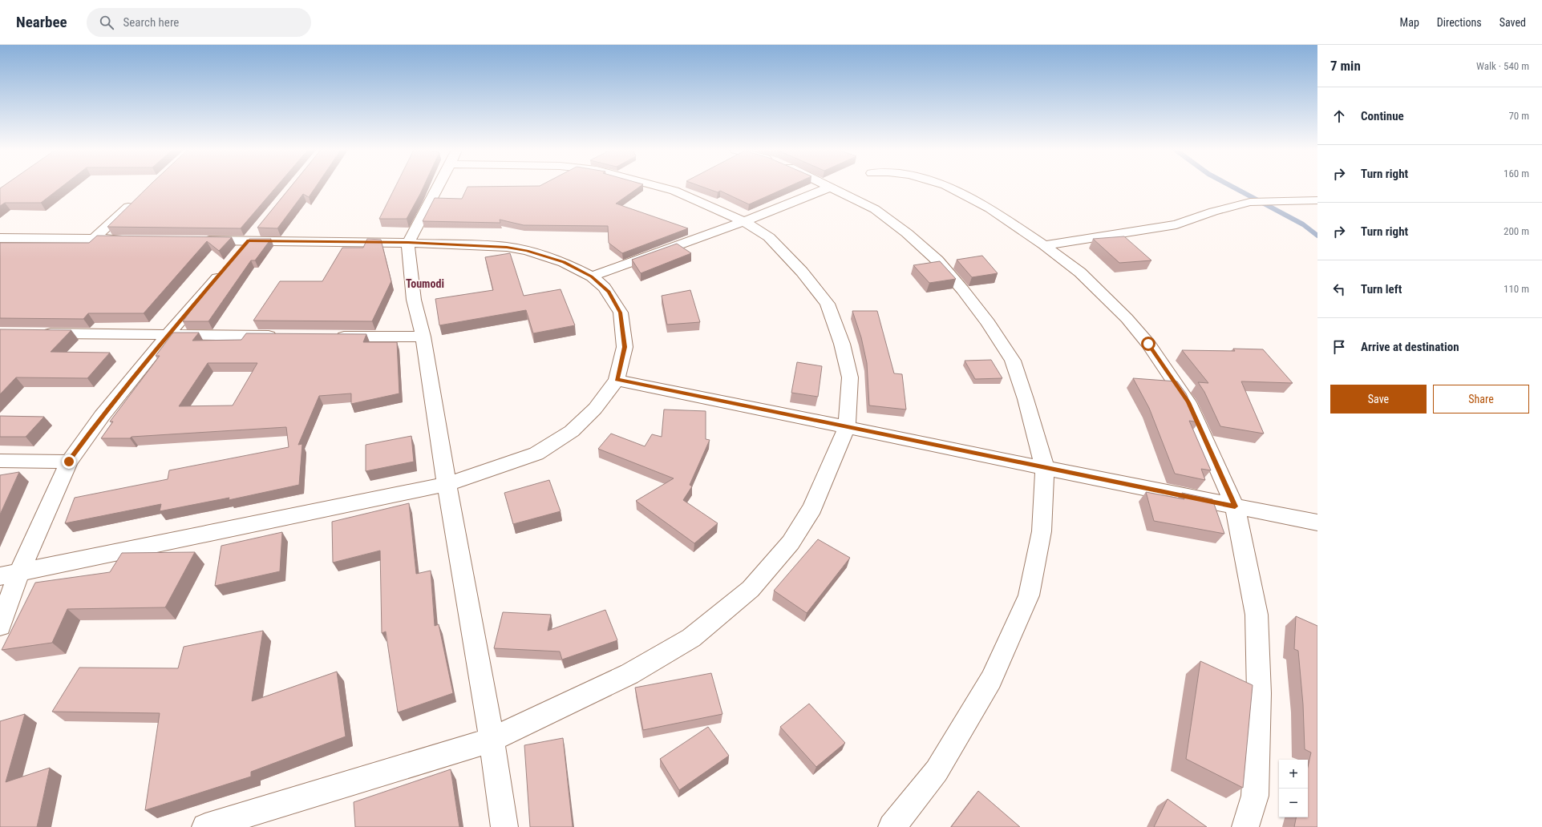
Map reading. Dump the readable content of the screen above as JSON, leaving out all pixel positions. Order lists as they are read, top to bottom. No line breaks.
{"districts":["Toumodi"],"page":{"header":"Nearbee","search":"Search here","nav":["Map","Directions","Saved"],"heading":["7 min","Walk · 540 m"],"list":[["Continue","70 m"],["Turn right","160 m"],["Turn right","200 m"],["Turn left","110 m"],"Arrive at destination"],"buttons":["Save","Share"],"map_buttons":["+","−"]}}
